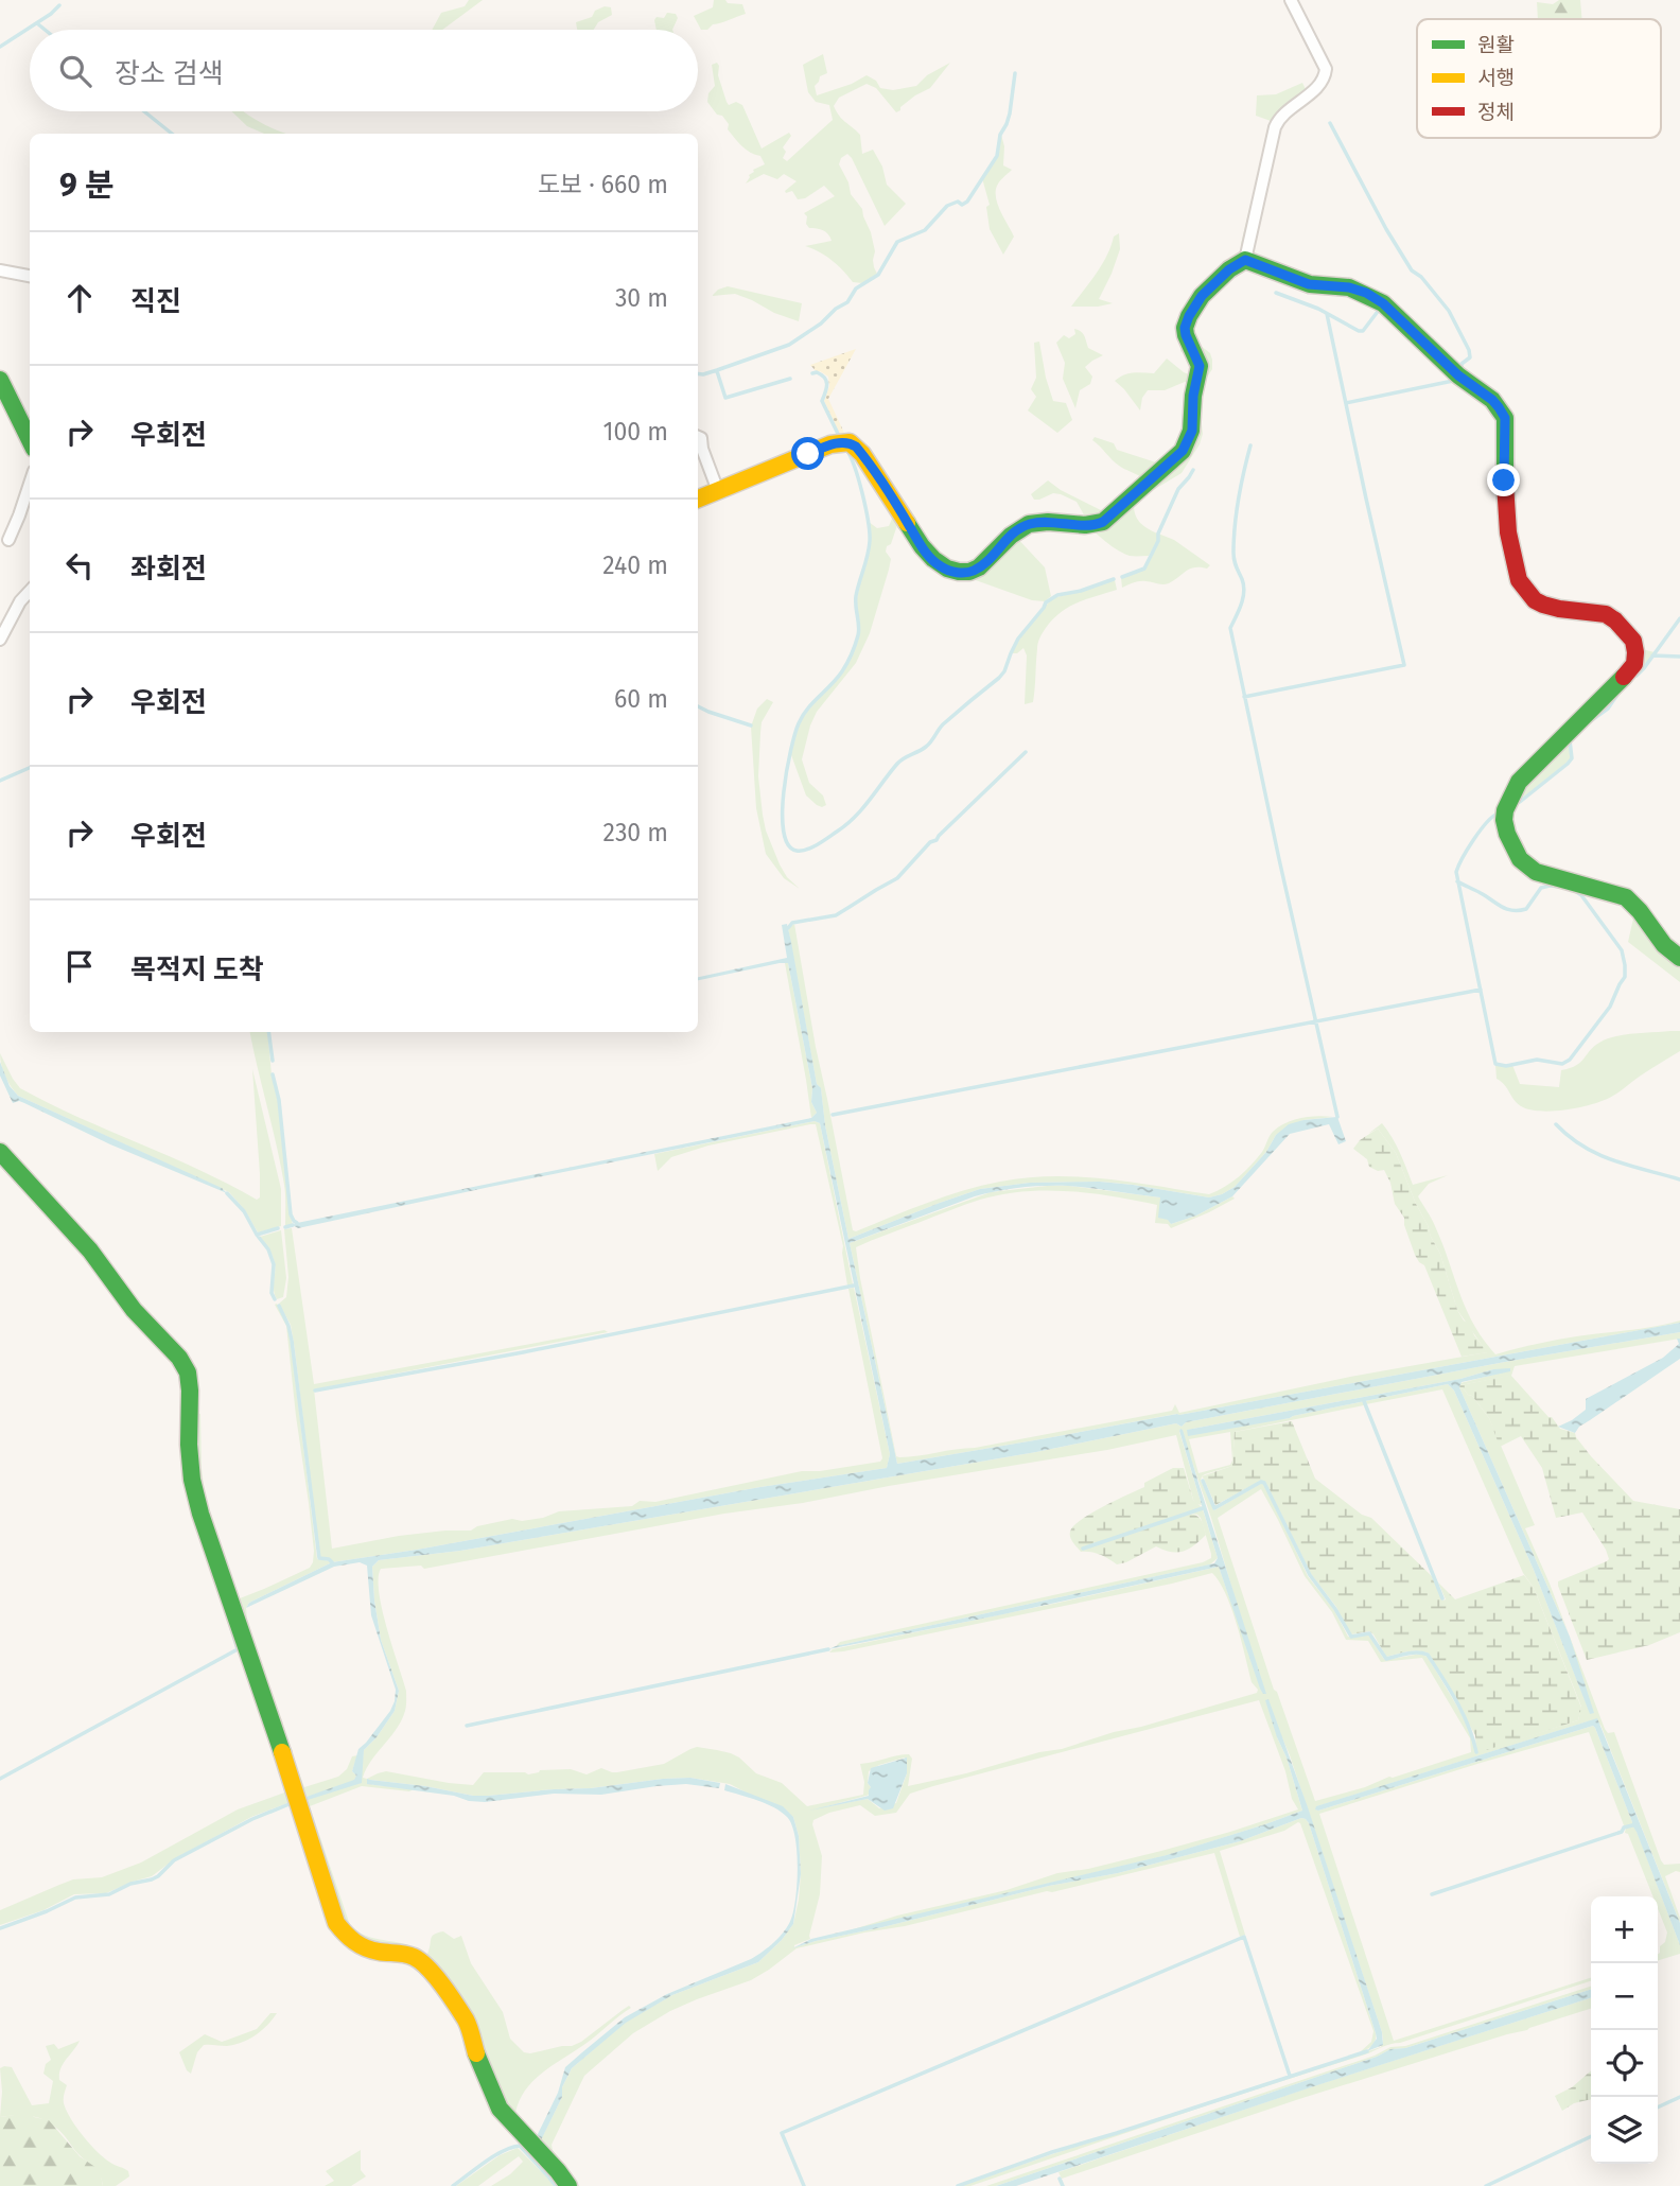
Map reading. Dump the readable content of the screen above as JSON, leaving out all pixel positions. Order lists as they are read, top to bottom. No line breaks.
{"legend":["원활","서행","정체"],"page":{"search":"장소 검색","heading":["9 분","도보 · 660 m"],"list":[["직진","30 m"],["우회전","100 m"],["좌회전","240 m"],["우회전","60 m"],["우회전","230 m"],"목적지 도착"],"map_buttons":["+","−"]}}
